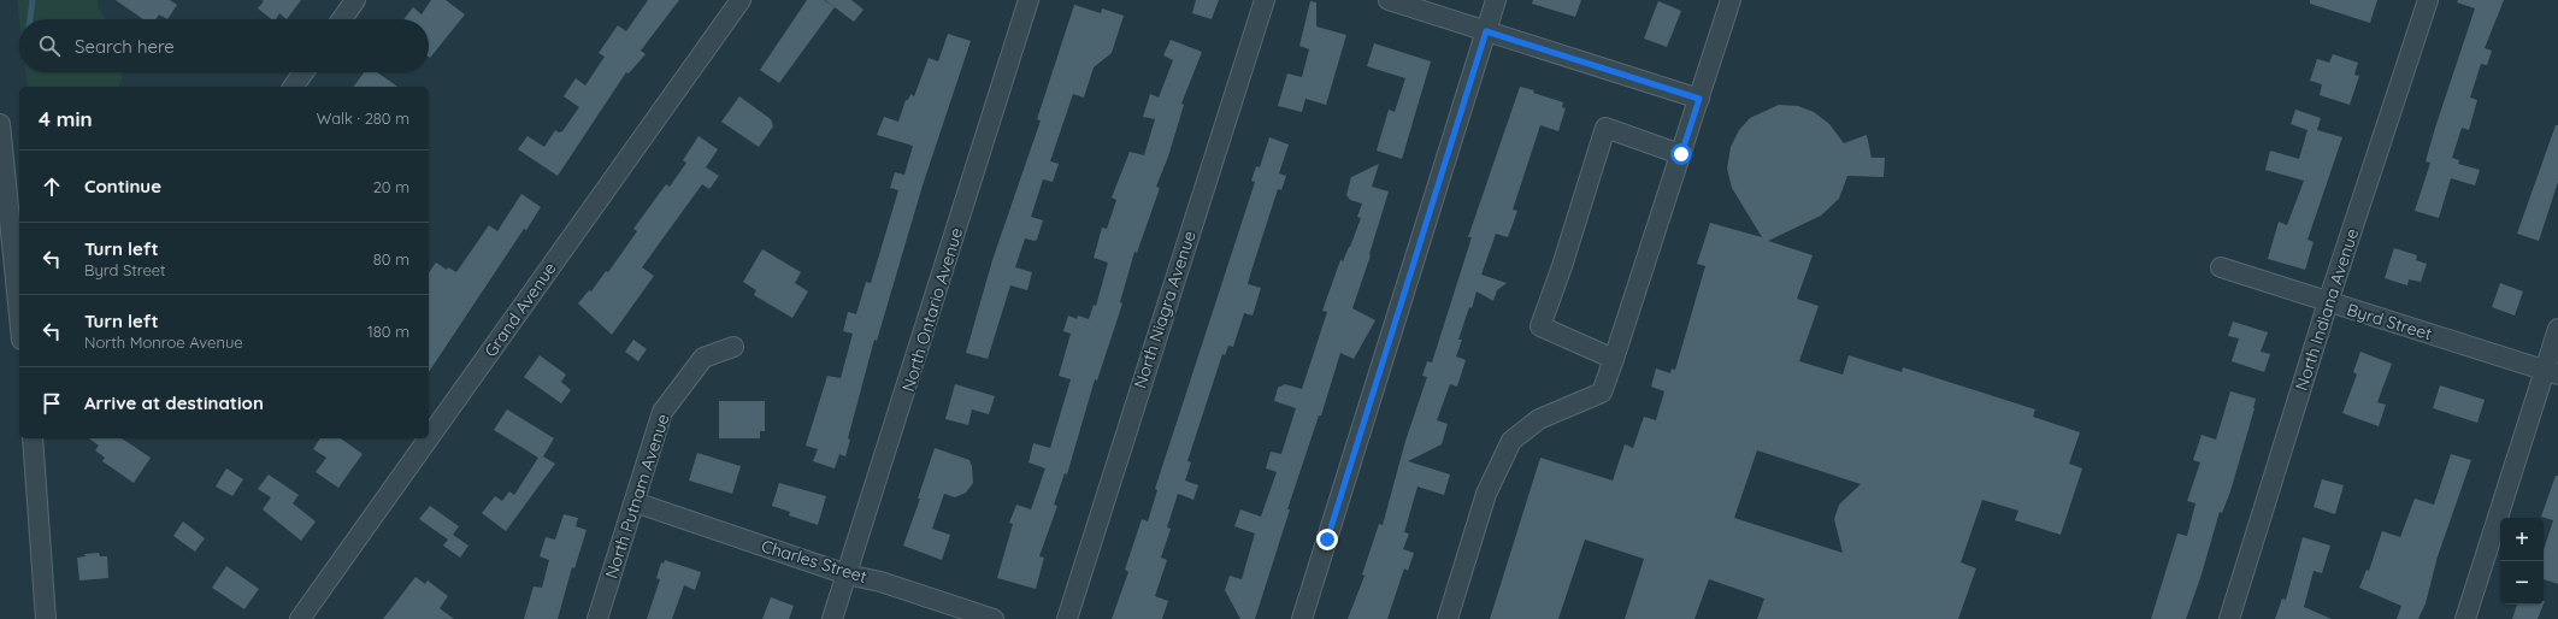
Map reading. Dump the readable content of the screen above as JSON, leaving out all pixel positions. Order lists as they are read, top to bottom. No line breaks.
{"streets":{"street":["Grand Avenue","North Ontario Avenue","North Niagra Avenue","North Indiana Avenue","Byrd Street","North Putnam Avenue","Charles Street"]},"crossings":[["North Ontario Avenue","Charles Street"],["North Indiana Avenue","Byrd Street"],["North Putnam Avenue","Charles Street"]],"page":{"search":"Search here","heading":["4 min","Walk · 280 m"],"list":[["Continue","20 m"],["Turn left","Byrd Street","80 m"],["Turn left","North Monroe Avenue","180 m"],"Arrive at destination"],"map_buttons":["+","−"]}}
